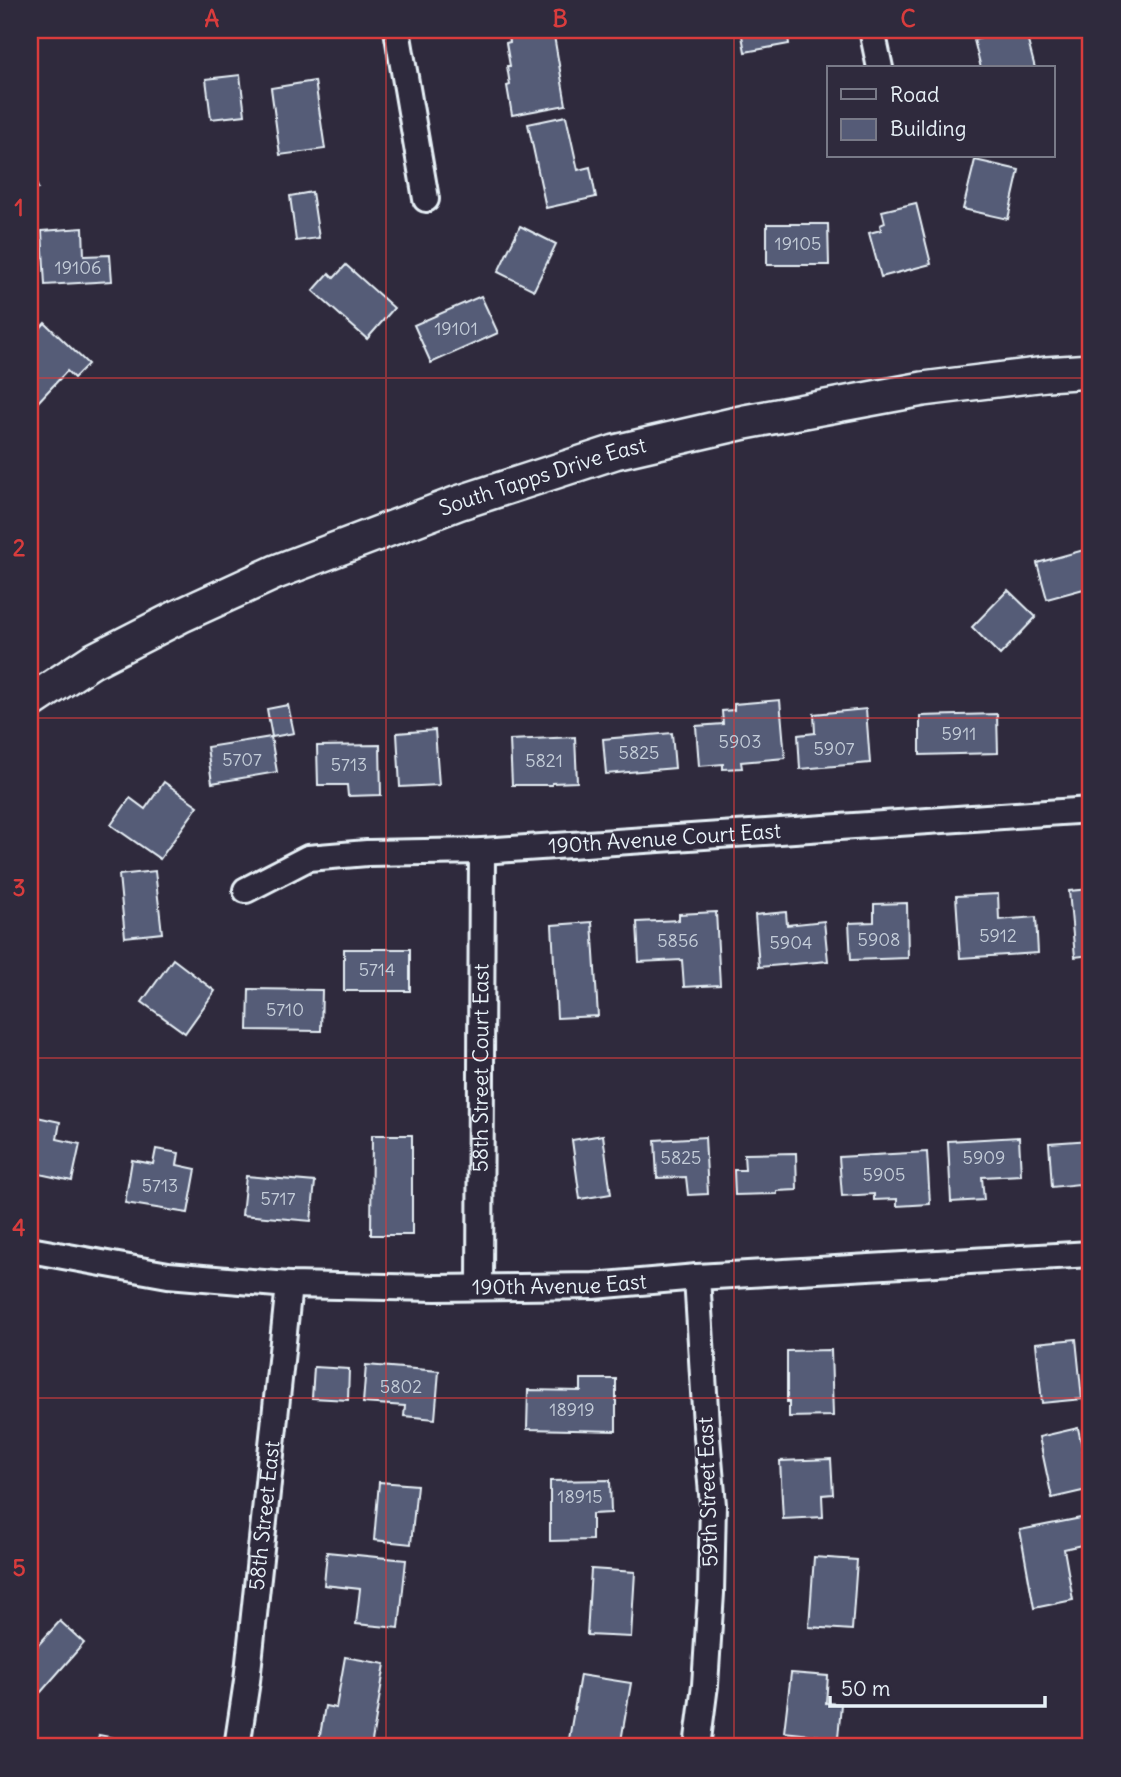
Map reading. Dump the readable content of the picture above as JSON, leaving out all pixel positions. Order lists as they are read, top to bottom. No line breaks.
{"streets":{"street":["South Tapps Drive East","190th Avenue Court East","58th Street Court East","190th Avenue East","59th Street East","58th Street East"]},"crossings":[["190th Avenue Court East","58th Street Court East"],["58th Street Court East","190th Avenue East"],["190th Avenue East","59th Street East"],["190th Avenue East","58th Street East"]],"house_numbers":["19105","19106","19101","5911","5903","5907","5825","5707","5821","5713","5912","5908","5856","5904","5714","5710","5825","5909","5905","5713","5717","5802","18919","18915"],"legend":["Road","Building"],"scale_bar":"50 m","grid":{"columns":["A","B","C"],"rows":["1","2","3","4","5"]}}
